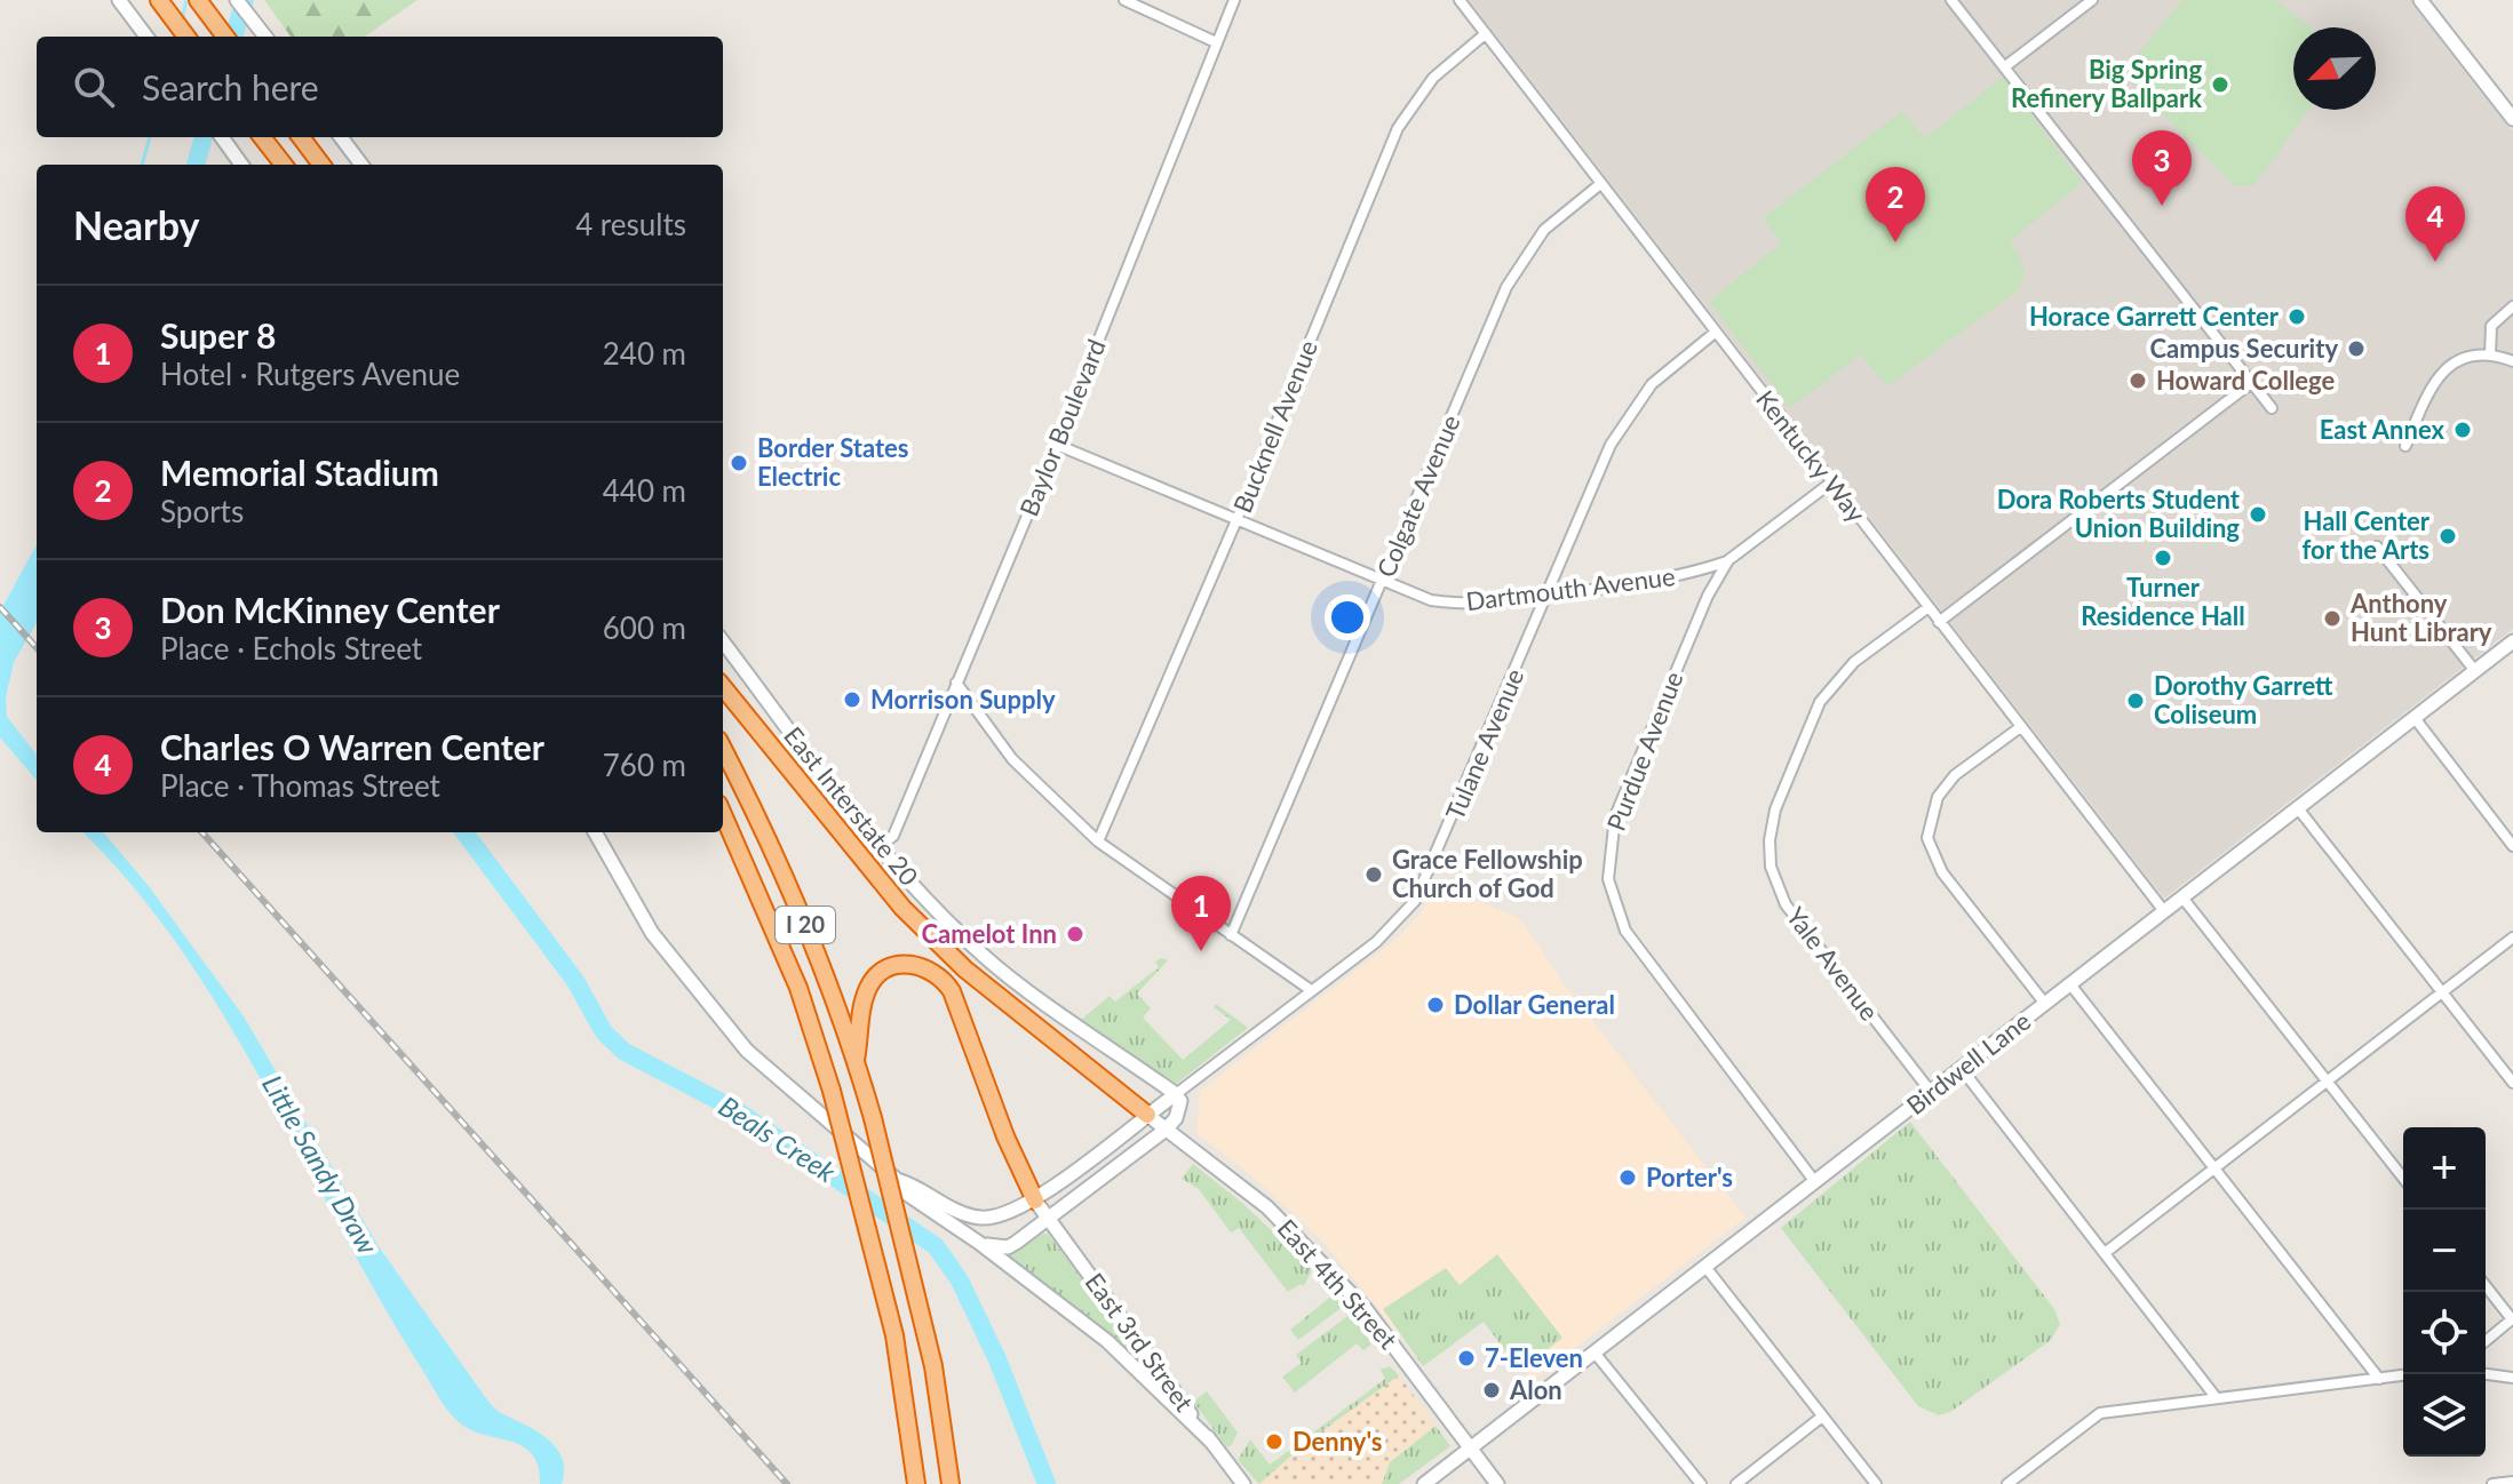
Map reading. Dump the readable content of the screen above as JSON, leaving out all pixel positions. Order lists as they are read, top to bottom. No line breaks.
{"streets":{"highway":["I 20"],"main road":["Tulane Avenue","East Interstate 20","Birdwell Lane","East 4th Street","East 3rd Street"],"street":["Bucknell Avenue","Baylor Boulevard","Kentucky Way","Colgate Avenue","Dartmouth Avenue","Purdue Avenue","Yale Avenue"]},"crossings":[["Bucknell Avenue","Kentucky Way"],["Bucknell Avenue","Dartmouth Avenue"],["Baylor Boulevard","Dartmouth Avenue"],["Baylor Boulevard","East Interstate 20"],["Kentucky Way","Colgate Avenue"],["Kentucky Way","Tulane Avenue"],["Kentucky Way","Purdue Avenue"],["Kentucky Way","Yale Avenue"],["Kentucky Way","Birdwell Lane"],["Colgate Avenue","Dartmouth Avenue"],["Dartmouth Avenue","Tulane Avenue"],["Dartmouth Avenue","Purdue Avenue"],["Tulane Avenue","East Interstate 20"],["Tulane Avenue","East 4th Street"],["Tulane Avenue","East 3rd Street"],["Purdue Avenue","Birdwell Lane"],["Yale Avenue","Birdwell Lane"],["Birdwell Lane","East 4th Street"]],"water":["Beals Creek","Little Sandy Draw"],"places":["Big Spring Refinery Ballpark","Horace Garrett Center","Campus Security","Howard College","East Annex","Border States Electric","Dora Roberts Student Union Building","Hall Center for the Arts","Turner Residence Hall","Anthony Hunt Library","Morrison Supply","Dorothy Garrett Coliseum","Grace Fellowship Church of God","Camelot Inn","Dollar General","Porter's","7-Eleven","Alon","Denny's"],"north":"bottom left","page":{"search":"Search here","pins":["3","2","4","1"],"heading":["Nearby","4 results"],"list":[{"mark":"1","name":"Super 8","note":"Hotel · Rutgers Avenue","value":"240 m"},{"mark":"2","name":"Memorial Stadium","note":"Sports","value":"440 m"},{"mark":"3","name":"Don McKinney Center","note":"Place · Echols Street","value":"600 m"},{"mark":"4","name":"Charles O Warren Center","note":"Place · Thomas Street","value":"760 m"}],"map_buttons":["+","−"]}}
